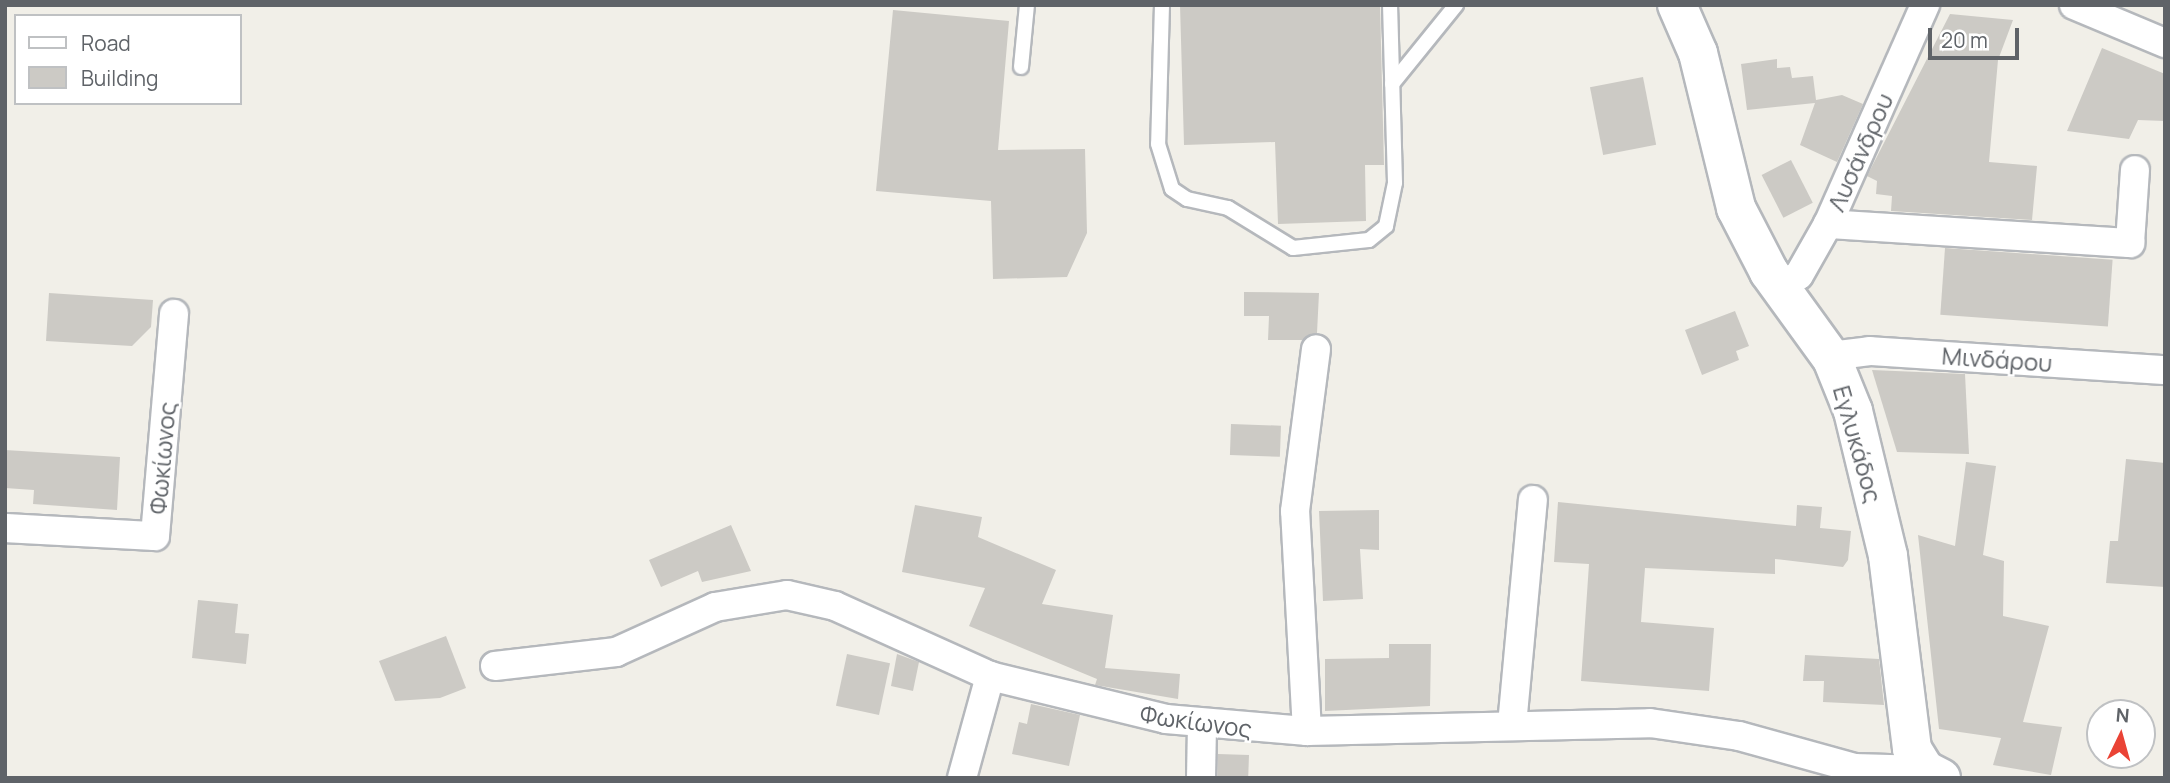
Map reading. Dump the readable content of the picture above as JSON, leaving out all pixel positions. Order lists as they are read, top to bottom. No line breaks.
{"streets":{"main road":["Εγλυκάδος"],"street":["Λυσάνδρου","Μινδάρου","Φωκίωνος"]},"crossings":[["Λυσάνδρου","Εγλυκάδος"],["Μινδάρου","Εγλυκάδος"],["Εγλυκάδος","Φωκίωνος"]],"legend":["Road","Building"],"scale_bar":"20 m","north":"top"}
